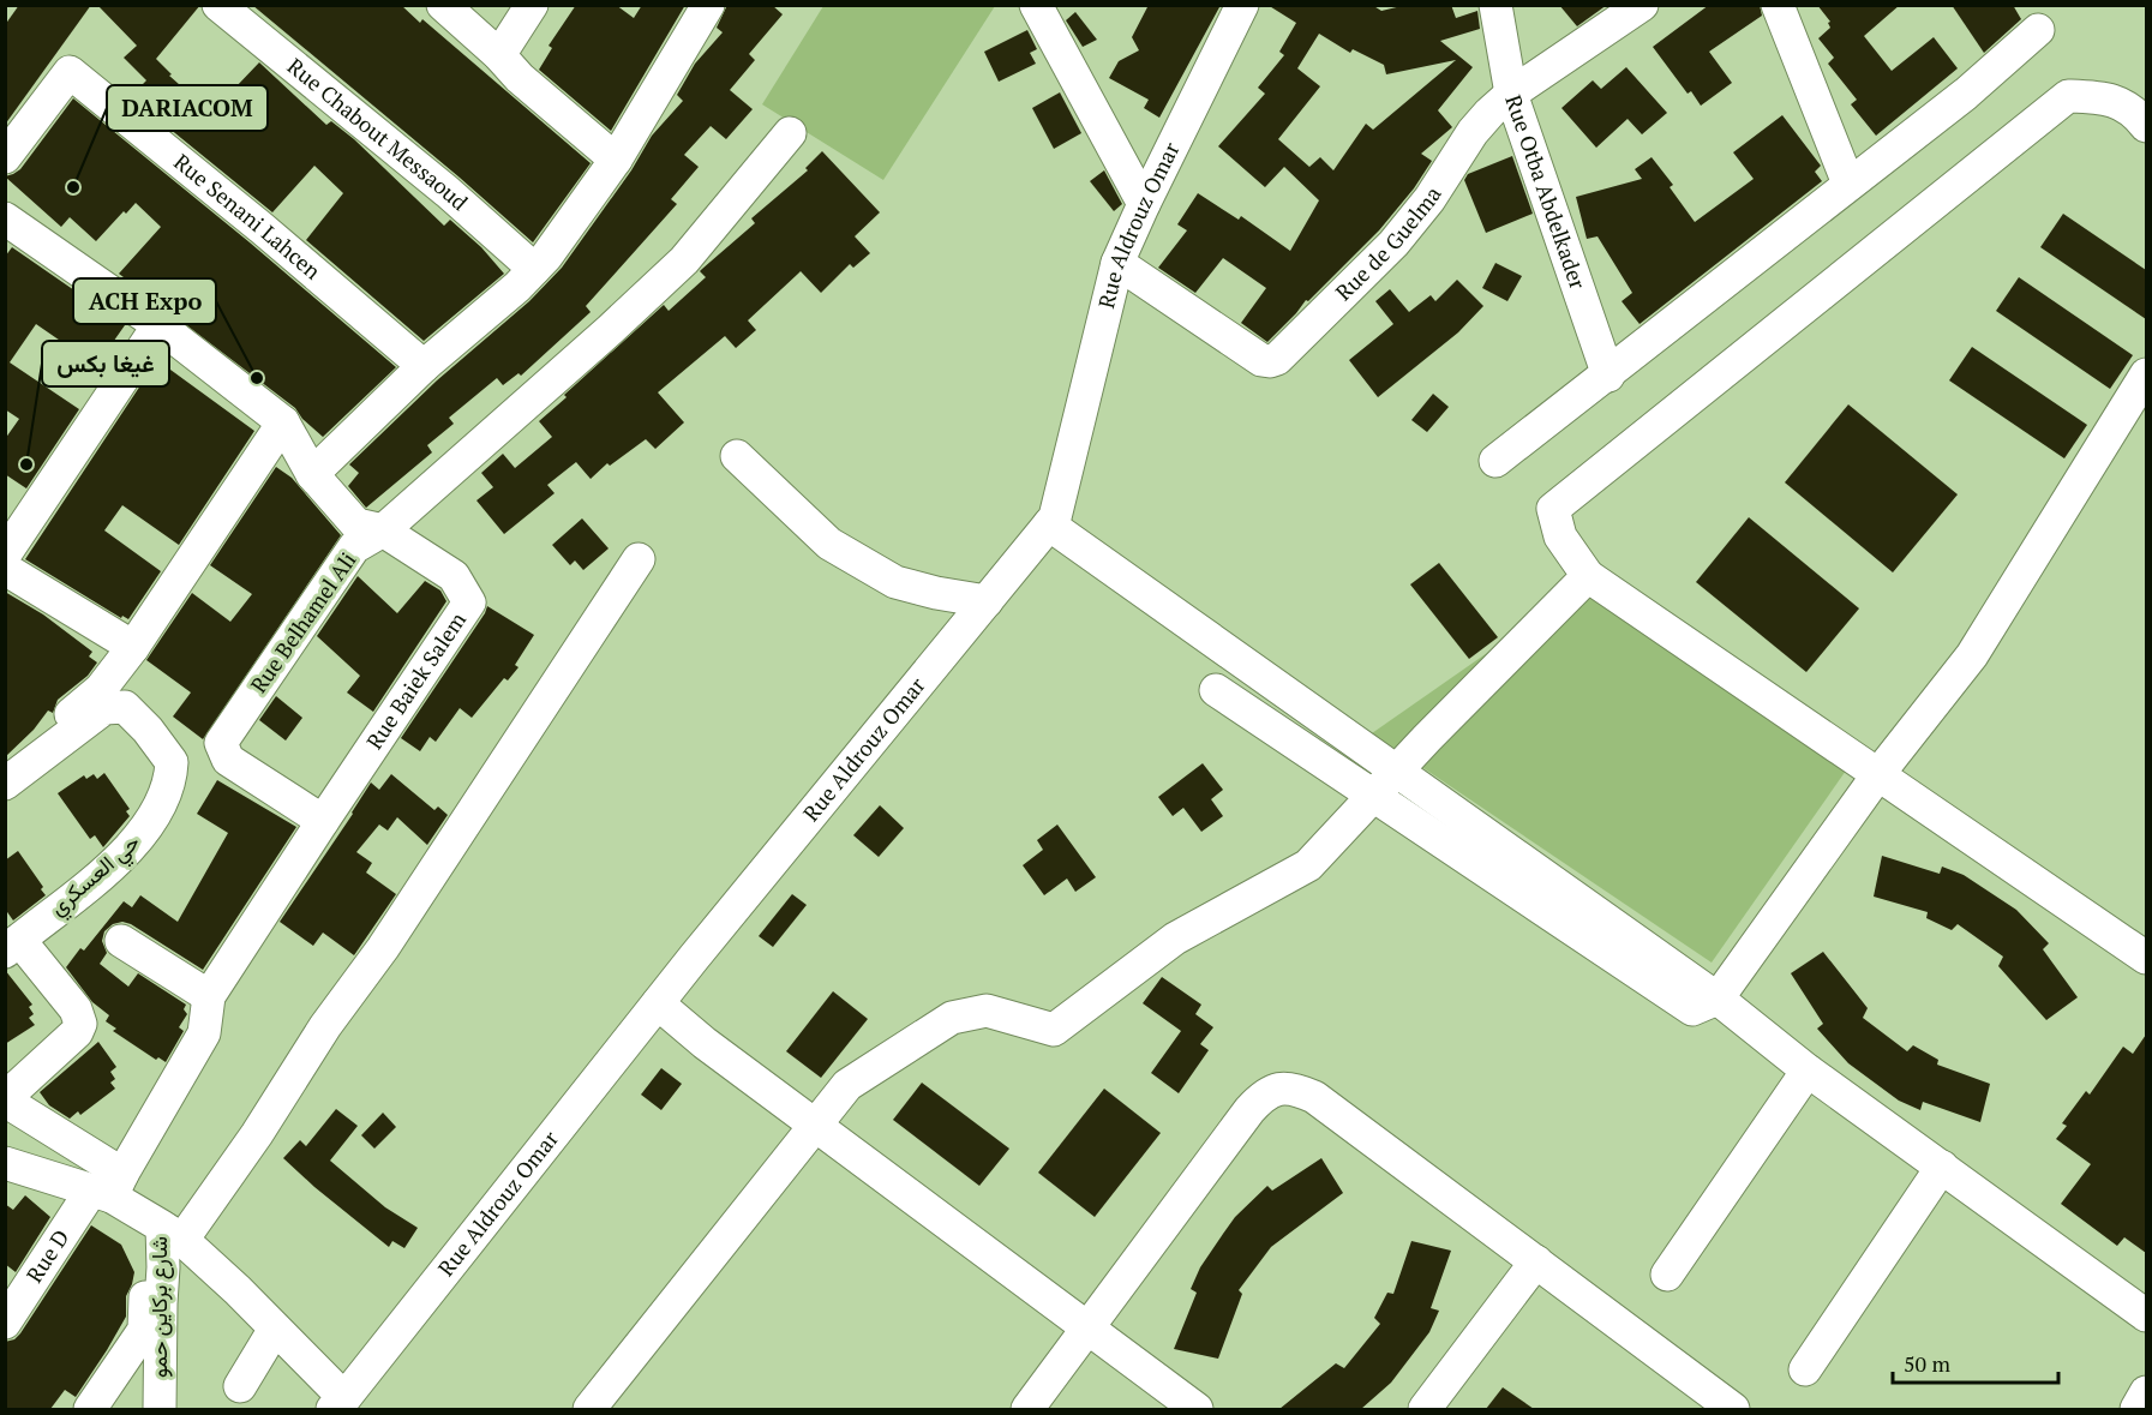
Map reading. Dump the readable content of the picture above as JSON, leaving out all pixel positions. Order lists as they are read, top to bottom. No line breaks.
{"streets":{"street":["Rue Chabout Messaoud","Rue Otba Abdelkader","Rue Senani Lahcen","Rue Aldrouz Omar","Rue de Guelma","Rue Belhamel Ali","Rue Baiek Salem","حي العسكري","Rue D","شارع بركاين حمو"]},"crossings":[["Rue Otba Abdelkader","Rue de Guelma"],["Rue Aldrouz Omar","Rue de Guelma"],["Rue Belhamel Ali","Rue Baiek Salem"],["Rue Baiek Salem","Rue D"],["Rue Baiek Salem","شارع بركاين حمو"],["Rue D","شارع بركاين حمو"]],"places":["DARIACOM","ACH Expo","غيغا بكس"],"scale_bar":"50 m"}
